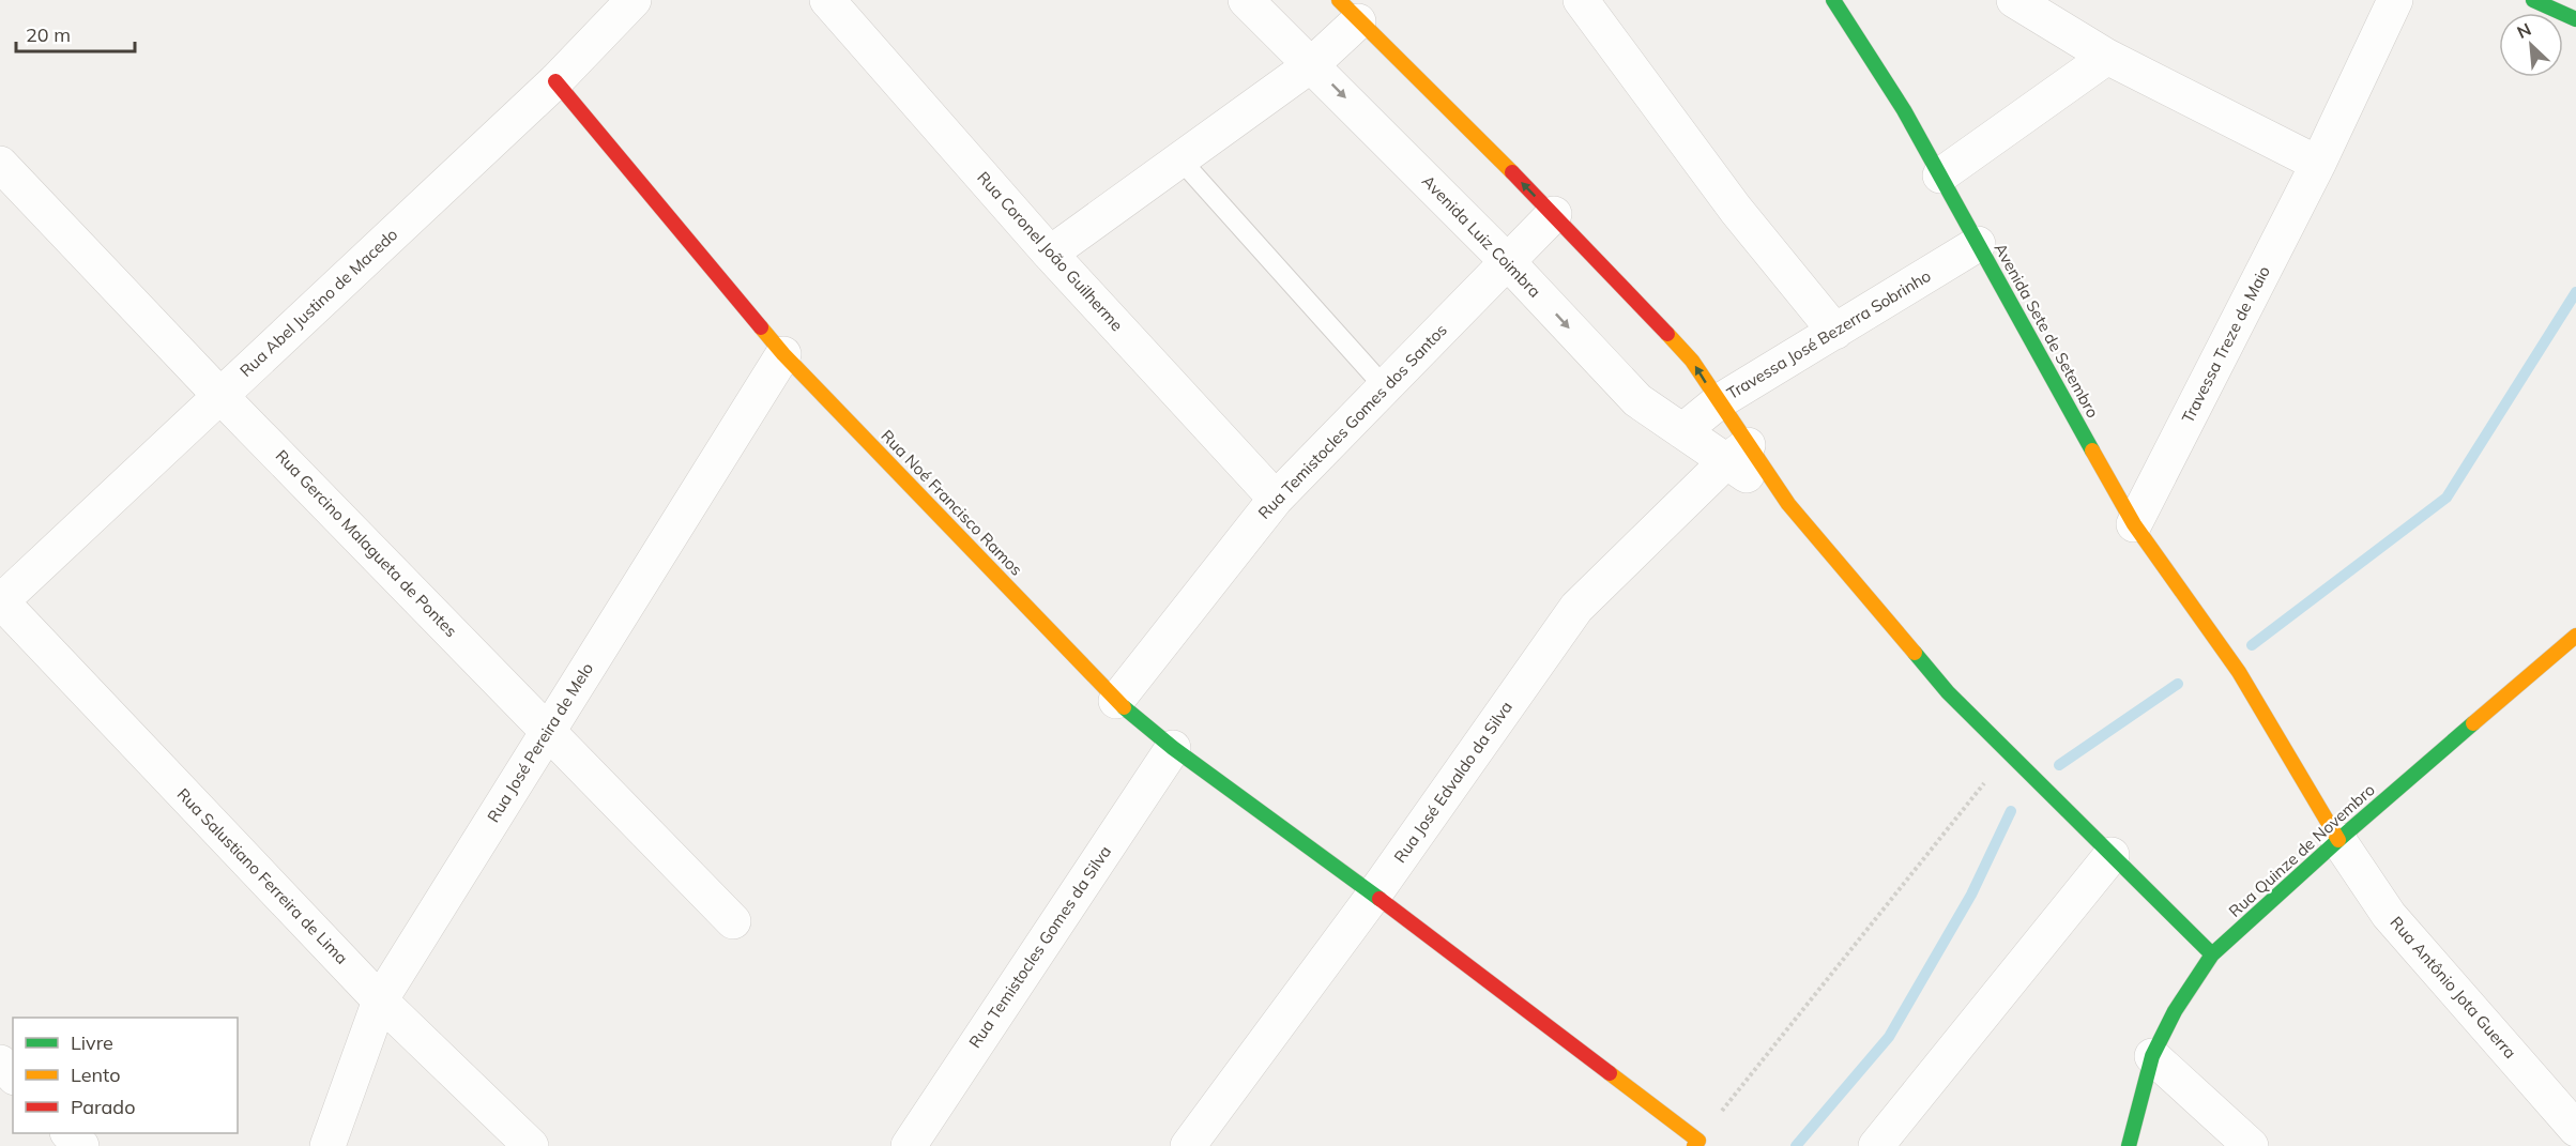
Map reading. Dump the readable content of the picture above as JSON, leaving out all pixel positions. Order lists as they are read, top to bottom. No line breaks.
{"streets":{"street":["Avenida Luiz Coimbra","Rua Coronel João Guilherme","Rua Abel Justino de Macedo","Avenida Sete de Setembro","Travessa José Bezerra Sobrinho","Travessa Treze de Maio","Rua Temistocles Gomes dos Santos","Rua Noé Francisco Ramos","Rua Gercino Malagueta de Pontes","Rua José Pereira de Melo","Rua José Edvaldo da Silva","Rua Quinze de Novembro","Rua Salustiano Ferreira de Lima","Rua Temistocles Gomes da Silva","Rua Antônio Jota Guerra"]},"crossings":[["Avenida Luiz Coimbra","Travessa José Bezerra Sobrinho"],["Avenida Luiz Coimbra","Rua Temistocles Gomes dos Santos"],["Avenida Luiz Coimbra","Rua José Edvaldo da Silva"],["Rua Coronel João Guilherme","Rua Temistocles Gomes dos Santos"],["Rua Abel Justino de Macedo","Rua Noé Francisco Ramos"],["Rua Abel Justino de Macedo","Rua Gercino Malagueta de Pontes"],["Rua Abel Justino de Macedo","Rua Salustiano Ferreira de Lima"],["Avenida Sete de Setembro","Travessa José Bezerra Sobrinho"],["Avenida Sete de Setembro","Travessa Treze de Maio"],["Avenida Sete de Setembro","Rua Quinze de Novembro"],["Avenida Sete de Setembro","Rua Antônio Jota Guerra"],["Rua Temistocles Gomes dos Santos","Rua Noé Francisco Ramos"],["Rua Noé Francisco Ramos","Rua José Pereira de Melo"],["Rua Noé Francisco Ramos","Rua José Edvaldo da Silva"],["Rua Noé Francisco Ramos","Rua Temistocles Gomes da Silva"],["Rua Gercino Malagueta de Pontes","Rua José Pereira de Melo"],["Rua José Pereira de Melo","Rua Salustiano Ferreira de Lima"],["Rua Quinze de Novembro","Rua Antônio Jota Guerra"]],"legend":["Livre","Lento","Parado"],"scale_bar":"20 m","north":"top left"}
